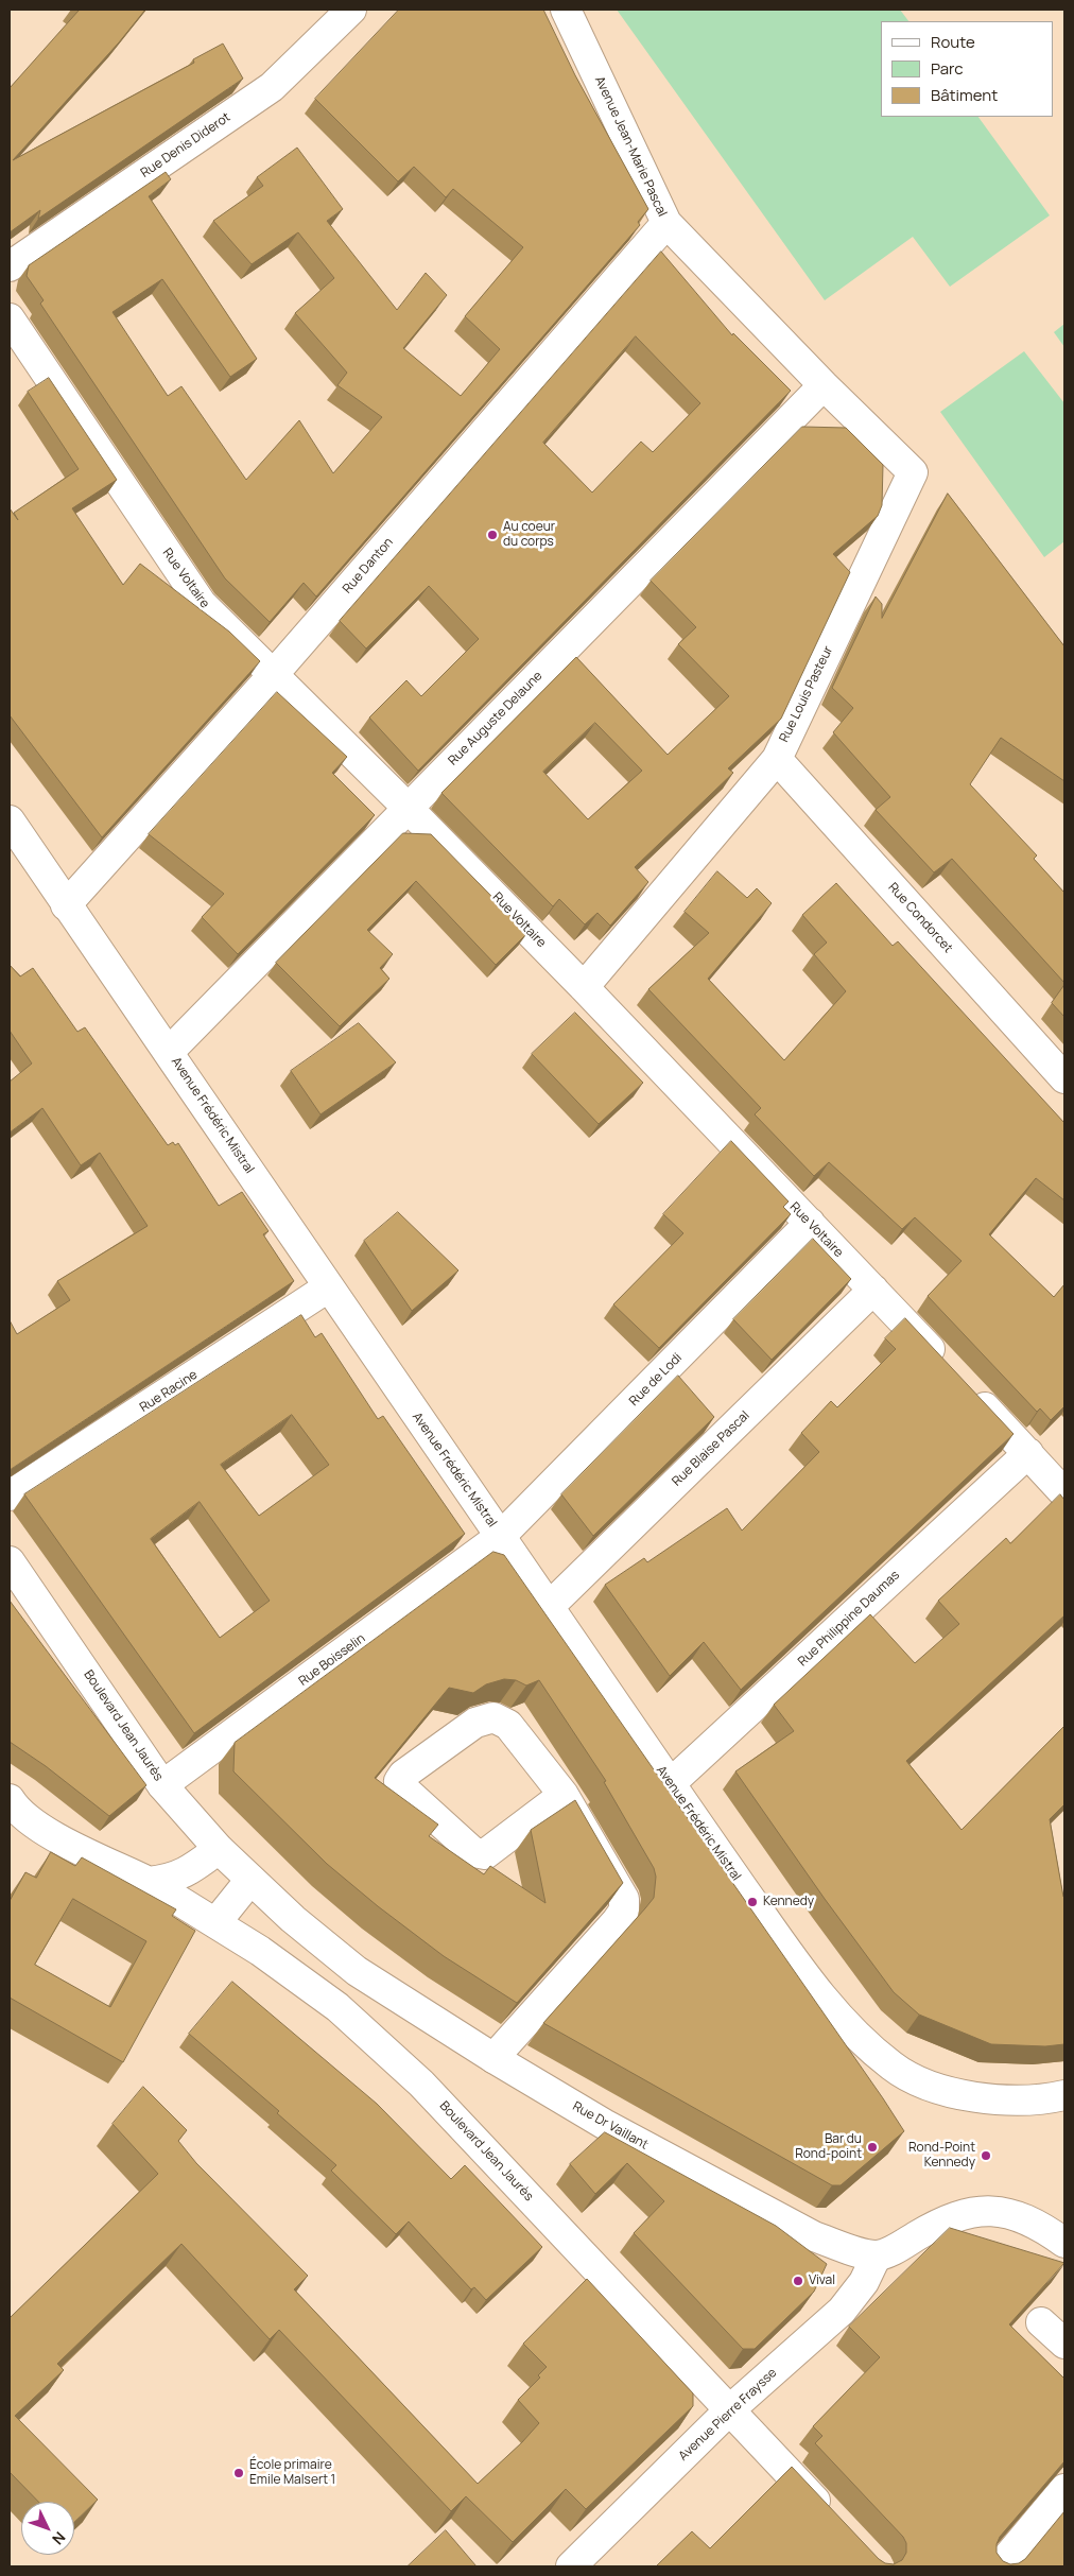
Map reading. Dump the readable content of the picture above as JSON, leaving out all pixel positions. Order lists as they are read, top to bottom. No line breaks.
{"streets":{"street":["Rue Denis Diderot","Avenue Jean-Marie Pascal","Rue Danton","Rue Voltaire","Rue Louis Pasteur","Rue Auguste Delaune","Rue Condorcet","Avenue Frédéric Mistral","Rue de Lodi","Rue Racine","Rue Blaise Pascal","Rue Philippine Daumas","Rue Boisselin","Boulevard Jean Jaurès","Rue Dr Vaillant","Avenue Pierre Fraysse"]},"crossings":[["Avenue Jean-Marie Pascal","Rue Danton"],["Avenue Jean-Marie Pascal","Rue Louis Pasteur"],["Avenue Jean-Marie Pascal","Rue Auguste Delaune"],["Rue Danton","Rue Voltaire"],["Rue Danton","Avenue Frédéric Mistral"],["Rue Voltaire","Rue Louis Pasteur"],["Rue Voltaire","Rue Auguste Delaune"],["Rue Voltaire","Rue de Lodi"],["Rue Voltaire","Rue Blaise Pascal"],["Rue Voltaire","Rue Philippine Daumas"],["Rue Louis Pasteur","Rue Auguste Delaune"],["Rue Louis Pasteur","Rue Condorcet"],["Rue Auguste Delaune","Avenue Frédéric Mistral"],["Avenue Frédéric Mistral","Rue de Lodi"],["Avenue Frédéric Mistral","Rue Racine"],["Avenue Frédéric Mistral","Rue Blaise Pascal"],["Avenue Frédéric Mistral","Rue Philippine Daumas"],["Avenue Frédéric Mistral","Rue Boisselin"],["Rue de Lodi","Rue Boisselin"],["Rue Boisselin","Boulevard Jean Jaurès"],["Boulevard Jean Jaurès","Rue Dr Vaillant"],["Boulevard Jean Jaurès","Avenue Pierre Fraysse"],["Rue Dr Vaillant","Avenue Pierre Fraysse"]],"places":["Au coeur du corps","Kennedy","Bar du Rond-point","Rond-Point Kennedy","Vival","École primaire Emile Malsert 1"],"legend":["Route","Parc","Bâtiment"],"north":"bottom right"}
